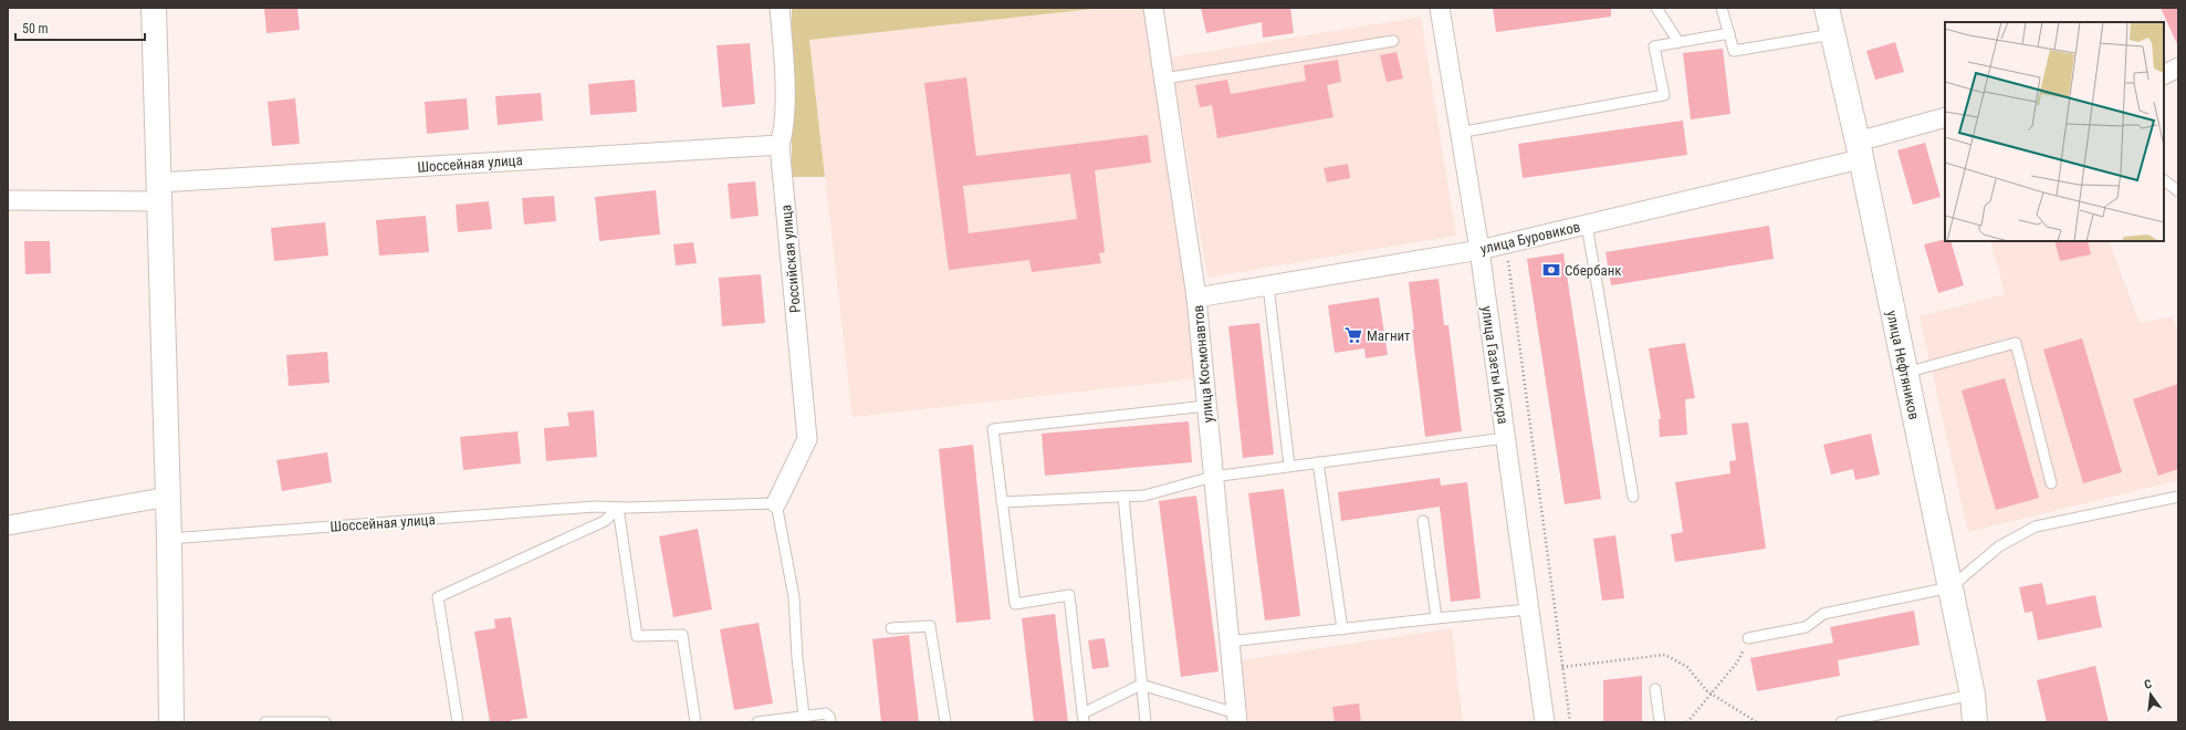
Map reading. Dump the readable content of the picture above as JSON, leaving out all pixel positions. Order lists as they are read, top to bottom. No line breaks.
{"streets":{"street":["Шоссейная улица","улица Буровиков","Российская улица","улица Космонавтов","улица Газеты Искра","улица Нефтяников"]},"crossings":[["Шоссейная улица","Российская улица"],["улица Буровиков","улица Космонавтов"],["улица Буровиков","улица Газеты Искра"],["улица Буровиков","улица Нефтяников"]],"places":{"bank":["Сбербанк"],"supermarket":["Магнит"]},"scale_bar":"50 m","north":"top"}
